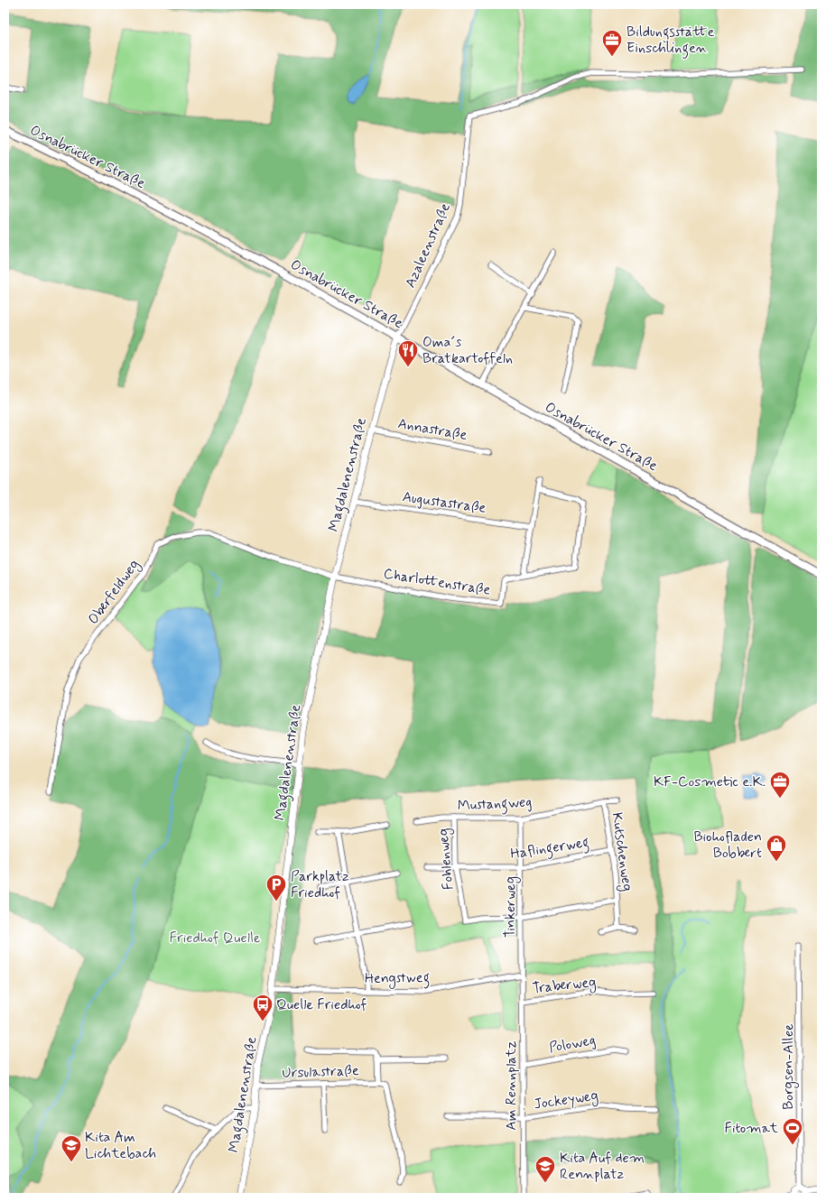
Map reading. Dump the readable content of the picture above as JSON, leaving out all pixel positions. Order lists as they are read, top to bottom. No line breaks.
{"streets":{"main road":["Osnabrücker Straße"],"street":["Azaleenstraße","Annastraße","Magdalenenstraße","Augustastraße","Charlottenstraße","Oberfeldweg","Mustangweg","Haflingerweg","Kutschenweg","Fohlenweg","Tinkerweg","Hengstweg","Traberweg","Poloweg","Borgsen-Allee","Ursulastraße","Am Rennplatz","Jockeyweg"]},"crossings":[["Osnabrücker Straße","Azaleenstraße"],["Osnabrücker Straße","Magdalenenstraße"],["Azaleenstraße","Magdalenenstraße"],["Annastraße","Magdalenenstraße"],["Magdalenenstraße","Augustastraße"],["Magdalenenstraße","Charlottenstraße"],["Magdalenenstraße","Oberfeldweg"],["Magdalenenstraße","Hengstweg"],["Magdalenenstraße","Ursulastraße"],["Charlottenstraße","Oberfeldweg"],["Mustangweg","Kutschenweg"],["Mustangweg","Fohlenweg"],["Mustangweg","Tinkerweg"],["Haflingerweg","Kutschenweg"],["Haflingerweg","Fohlenweg"],["Haflingerweg","Tinkerweg"],["Fohlenweg","Tinkerweg"],["Tinkerweg","Hengstweg"],["Tinkerweg","Am Rennplatz"],["Hengstweg","Am Rennplatz"],["Traberweg","Am Rennplatz"],["Poloweg","Am Rennplatz"],["Am Rennplatz","Jockeyweg"]],"parks":["Friedhof Quelle"],"places":{"office":["Bildungsstätte Einschlingen","KF-Cosmetic e.K."],"restaurant":["Oma´s Bratkartoffeln"],"shop":["Biohofladen Bobbert"],"parking":["Parkplatz Friedhof"],"bus stop":["Quelle Friedhof"],"sports":["Fitomat"],"school or university":["Kita Am Lichtebach","Kita Auf dem Rennplatz"]}}
